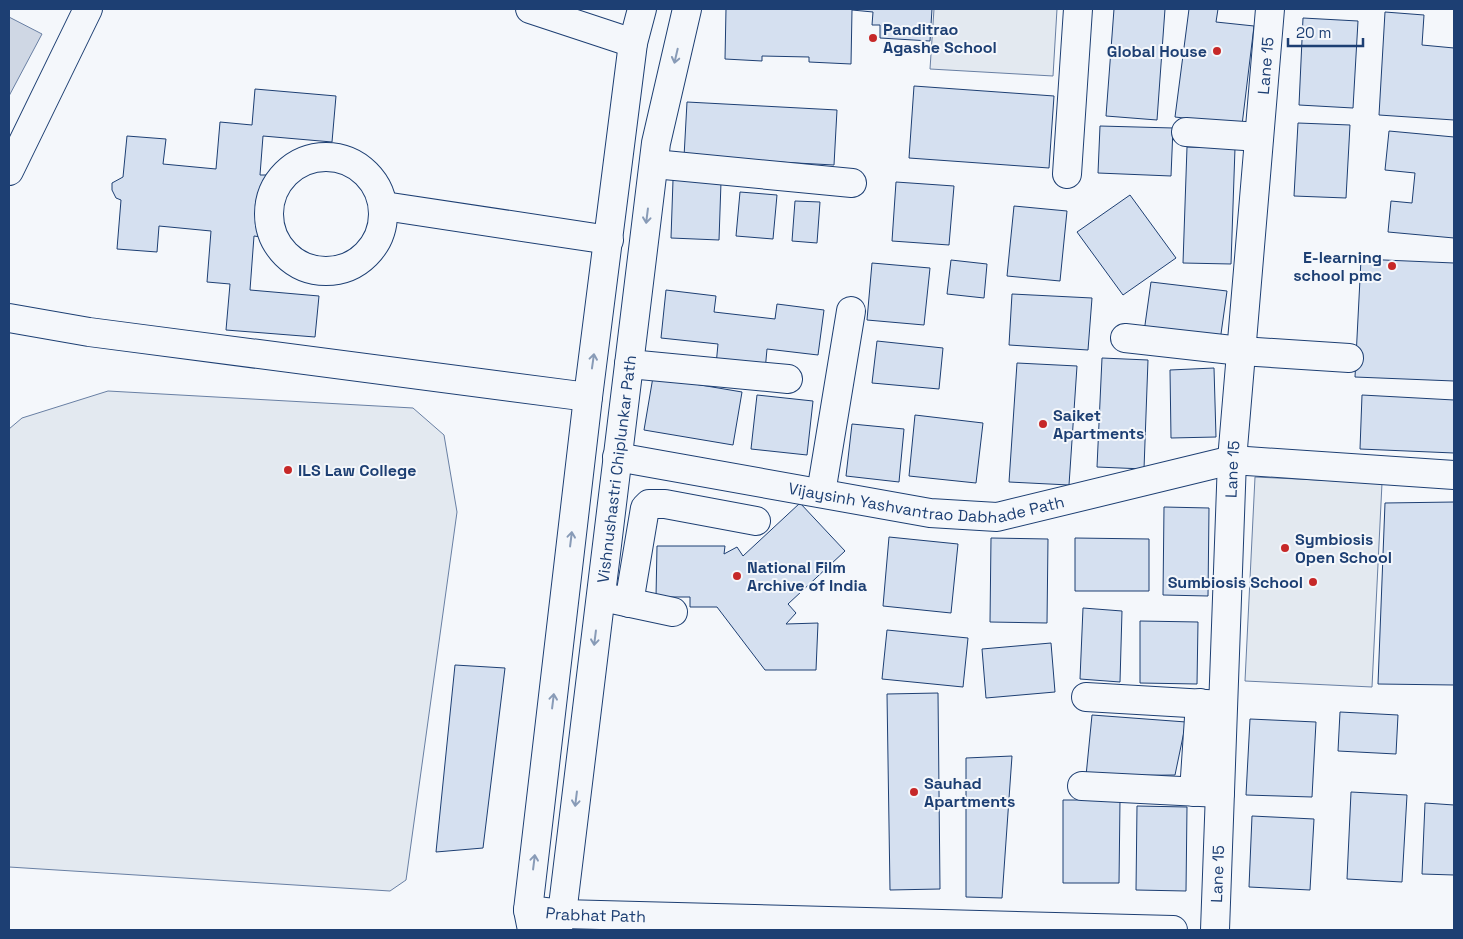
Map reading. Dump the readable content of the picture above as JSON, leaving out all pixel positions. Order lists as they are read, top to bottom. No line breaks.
{"streets":{"street":["Lane 15","Vishnushastri Chiplunkar Path","Vijaysinh Yashvantrao Dabhade Path","Prabhat Path"]},"crossings":[["Lane 15","Vijaysinh Yashvantrao Dabhade Path"],["Vishnushastri Chiplunkar Path","Vijaysinh Yashvantrao Dabhade Path"],["Vishnushastri Chiplunkar Path","Prabhat Path"]],"places":["Panditrao Agashe School","Global House","E-learning school pmc","Saiket Apartments","ILS Law College","Symbiosis Open School","National Film Archive of India","Sumbiosis School","Sauhad Apartments"],"scale_bar":"20 m"}
